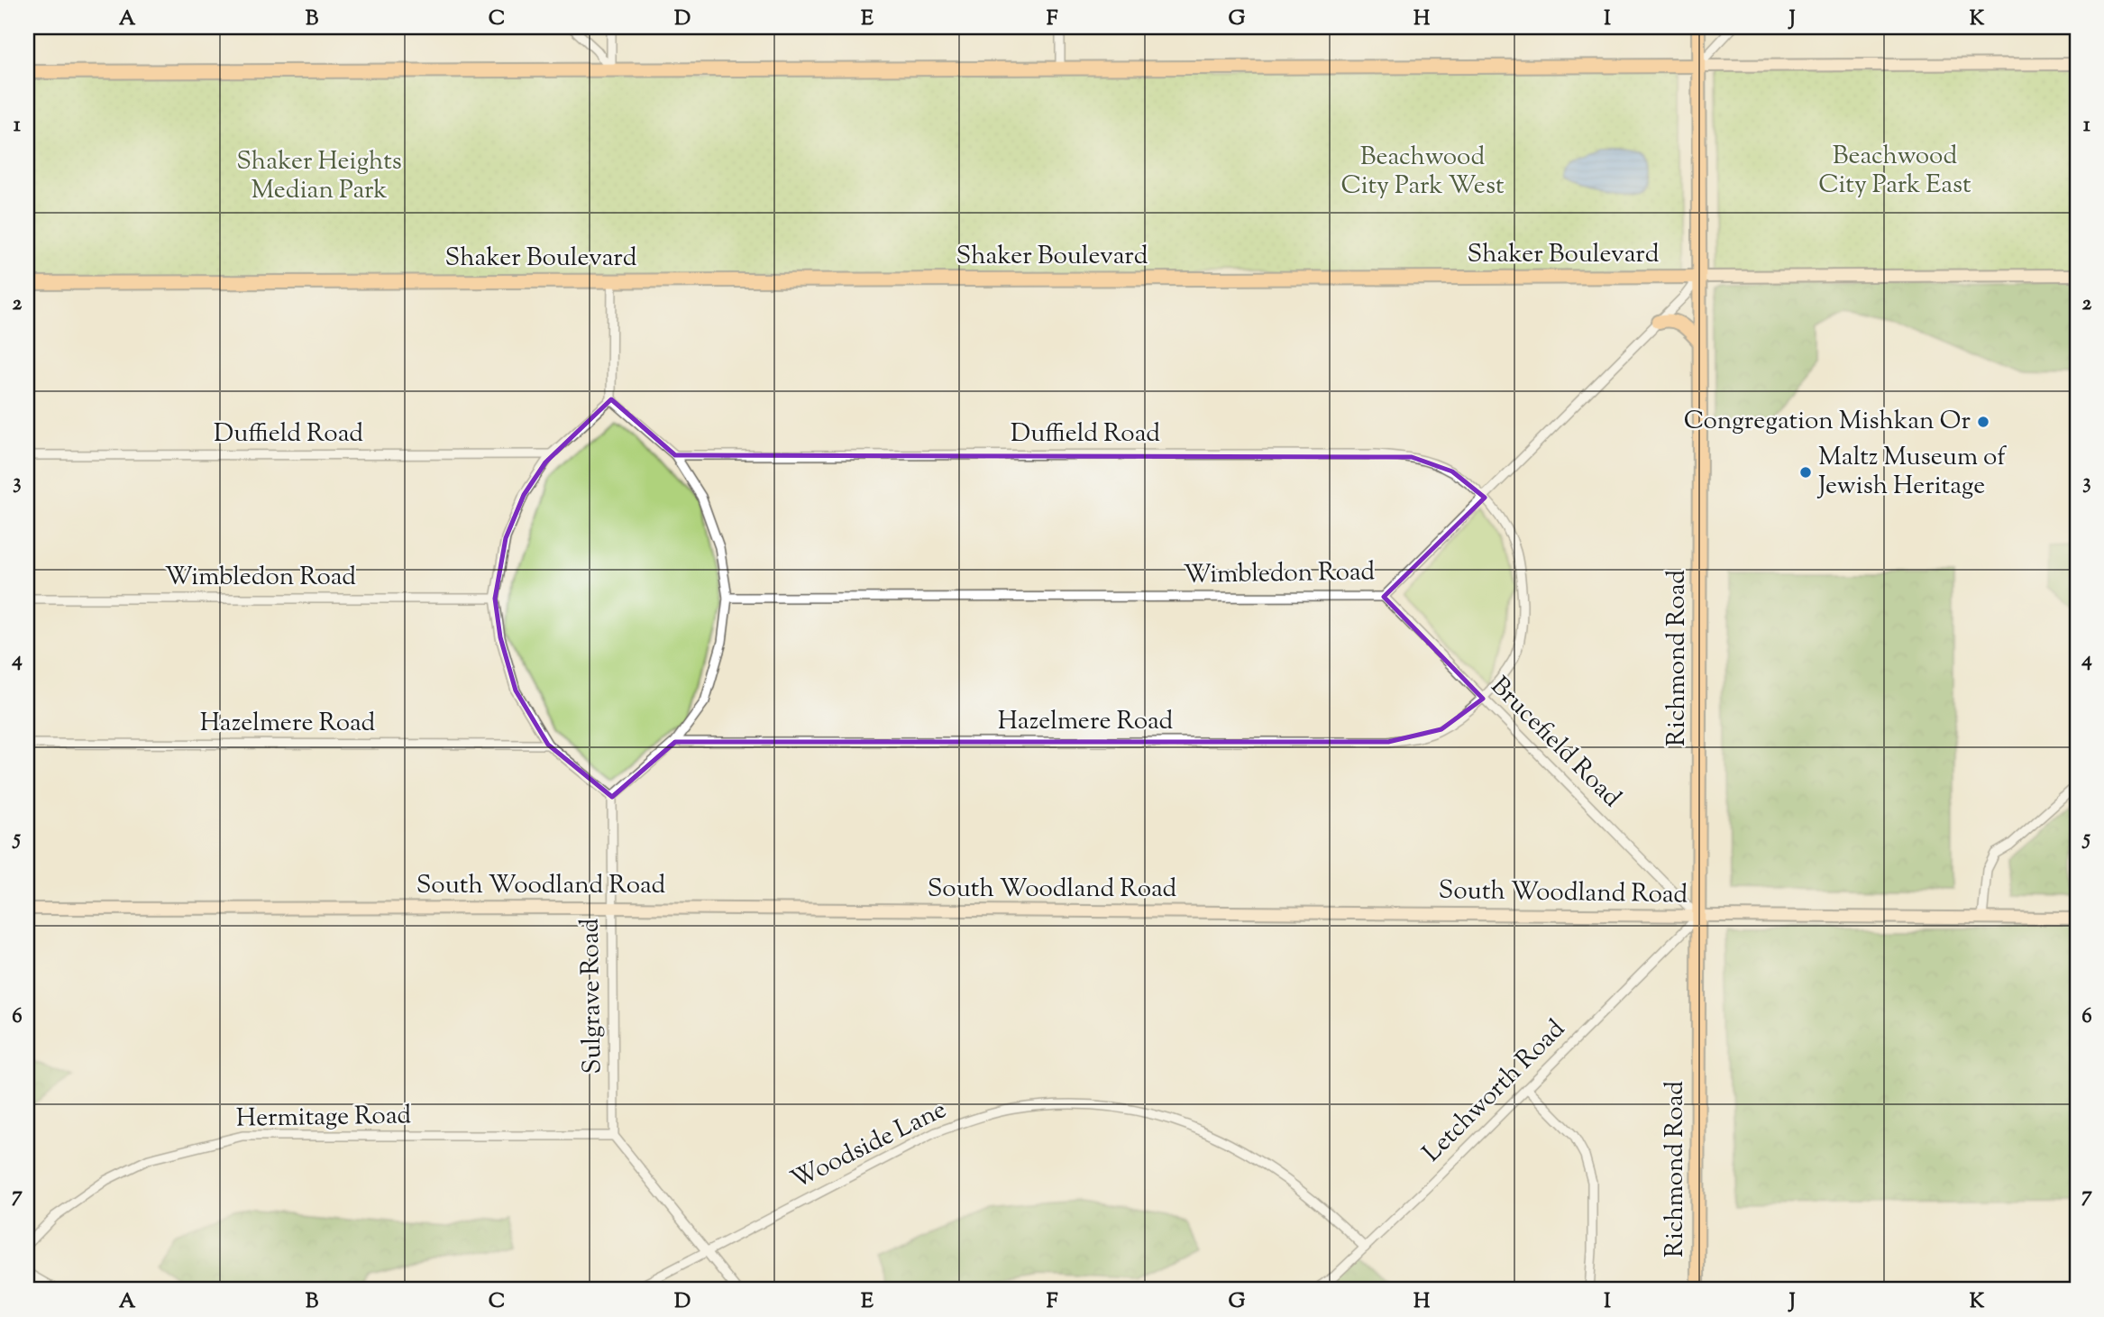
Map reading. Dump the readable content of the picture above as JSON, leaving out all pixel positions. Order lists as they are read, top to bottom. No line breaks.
{"streets":{"main road":["Shaker Boulevard","Richmond Road"],"street":["Duffield Road","Wimbledon Road","Hazelmere Road","Brucefield Road","South Woodland Road","Sulgrave Road","Letchworth Road","Hermitage Road","Woodside Lane"]},"crossings":[["Shaker Boulevard","Wimbledon Road"],["Shaker Boulevard","Richmond Road"],["Duffield Road","Wimbledon Road"],["Duffield Road","Hazelmere Road"],["Duffield Road","Brucefield Road"],["Wimbledon Road","Richmond Road"],["Wimbledon Road","Brucefield Road"],["Richmond Road","Brucefield Road"],["Richmond Road","South Woodland Road"],["Richmond Road","Letchworth Road"],["Hazelmere Road","Brucefield Road"],["Brucefield Road","South Woodland Road"],["Brucefield Road","Letchworth Road"],["South Woodland Road","Sulgrave Road"],["South Woodland Road","Letchworth Road"],["Sulgrave Road","Hermitage Road"],["Letchworth Road","Woodside Lane"]],"parks":["Beachwood City Park East","Beachwood City Park West","Shaker Heights Median Park"],"places":["Congregation Mishkan Or","Maltz Museum of Jewish Heritage"],"grid":{"columns":["A","B","C","D","E","F","G","H","I","J","K"],"rows":["1","2","3","4","5","6","7"]}}
